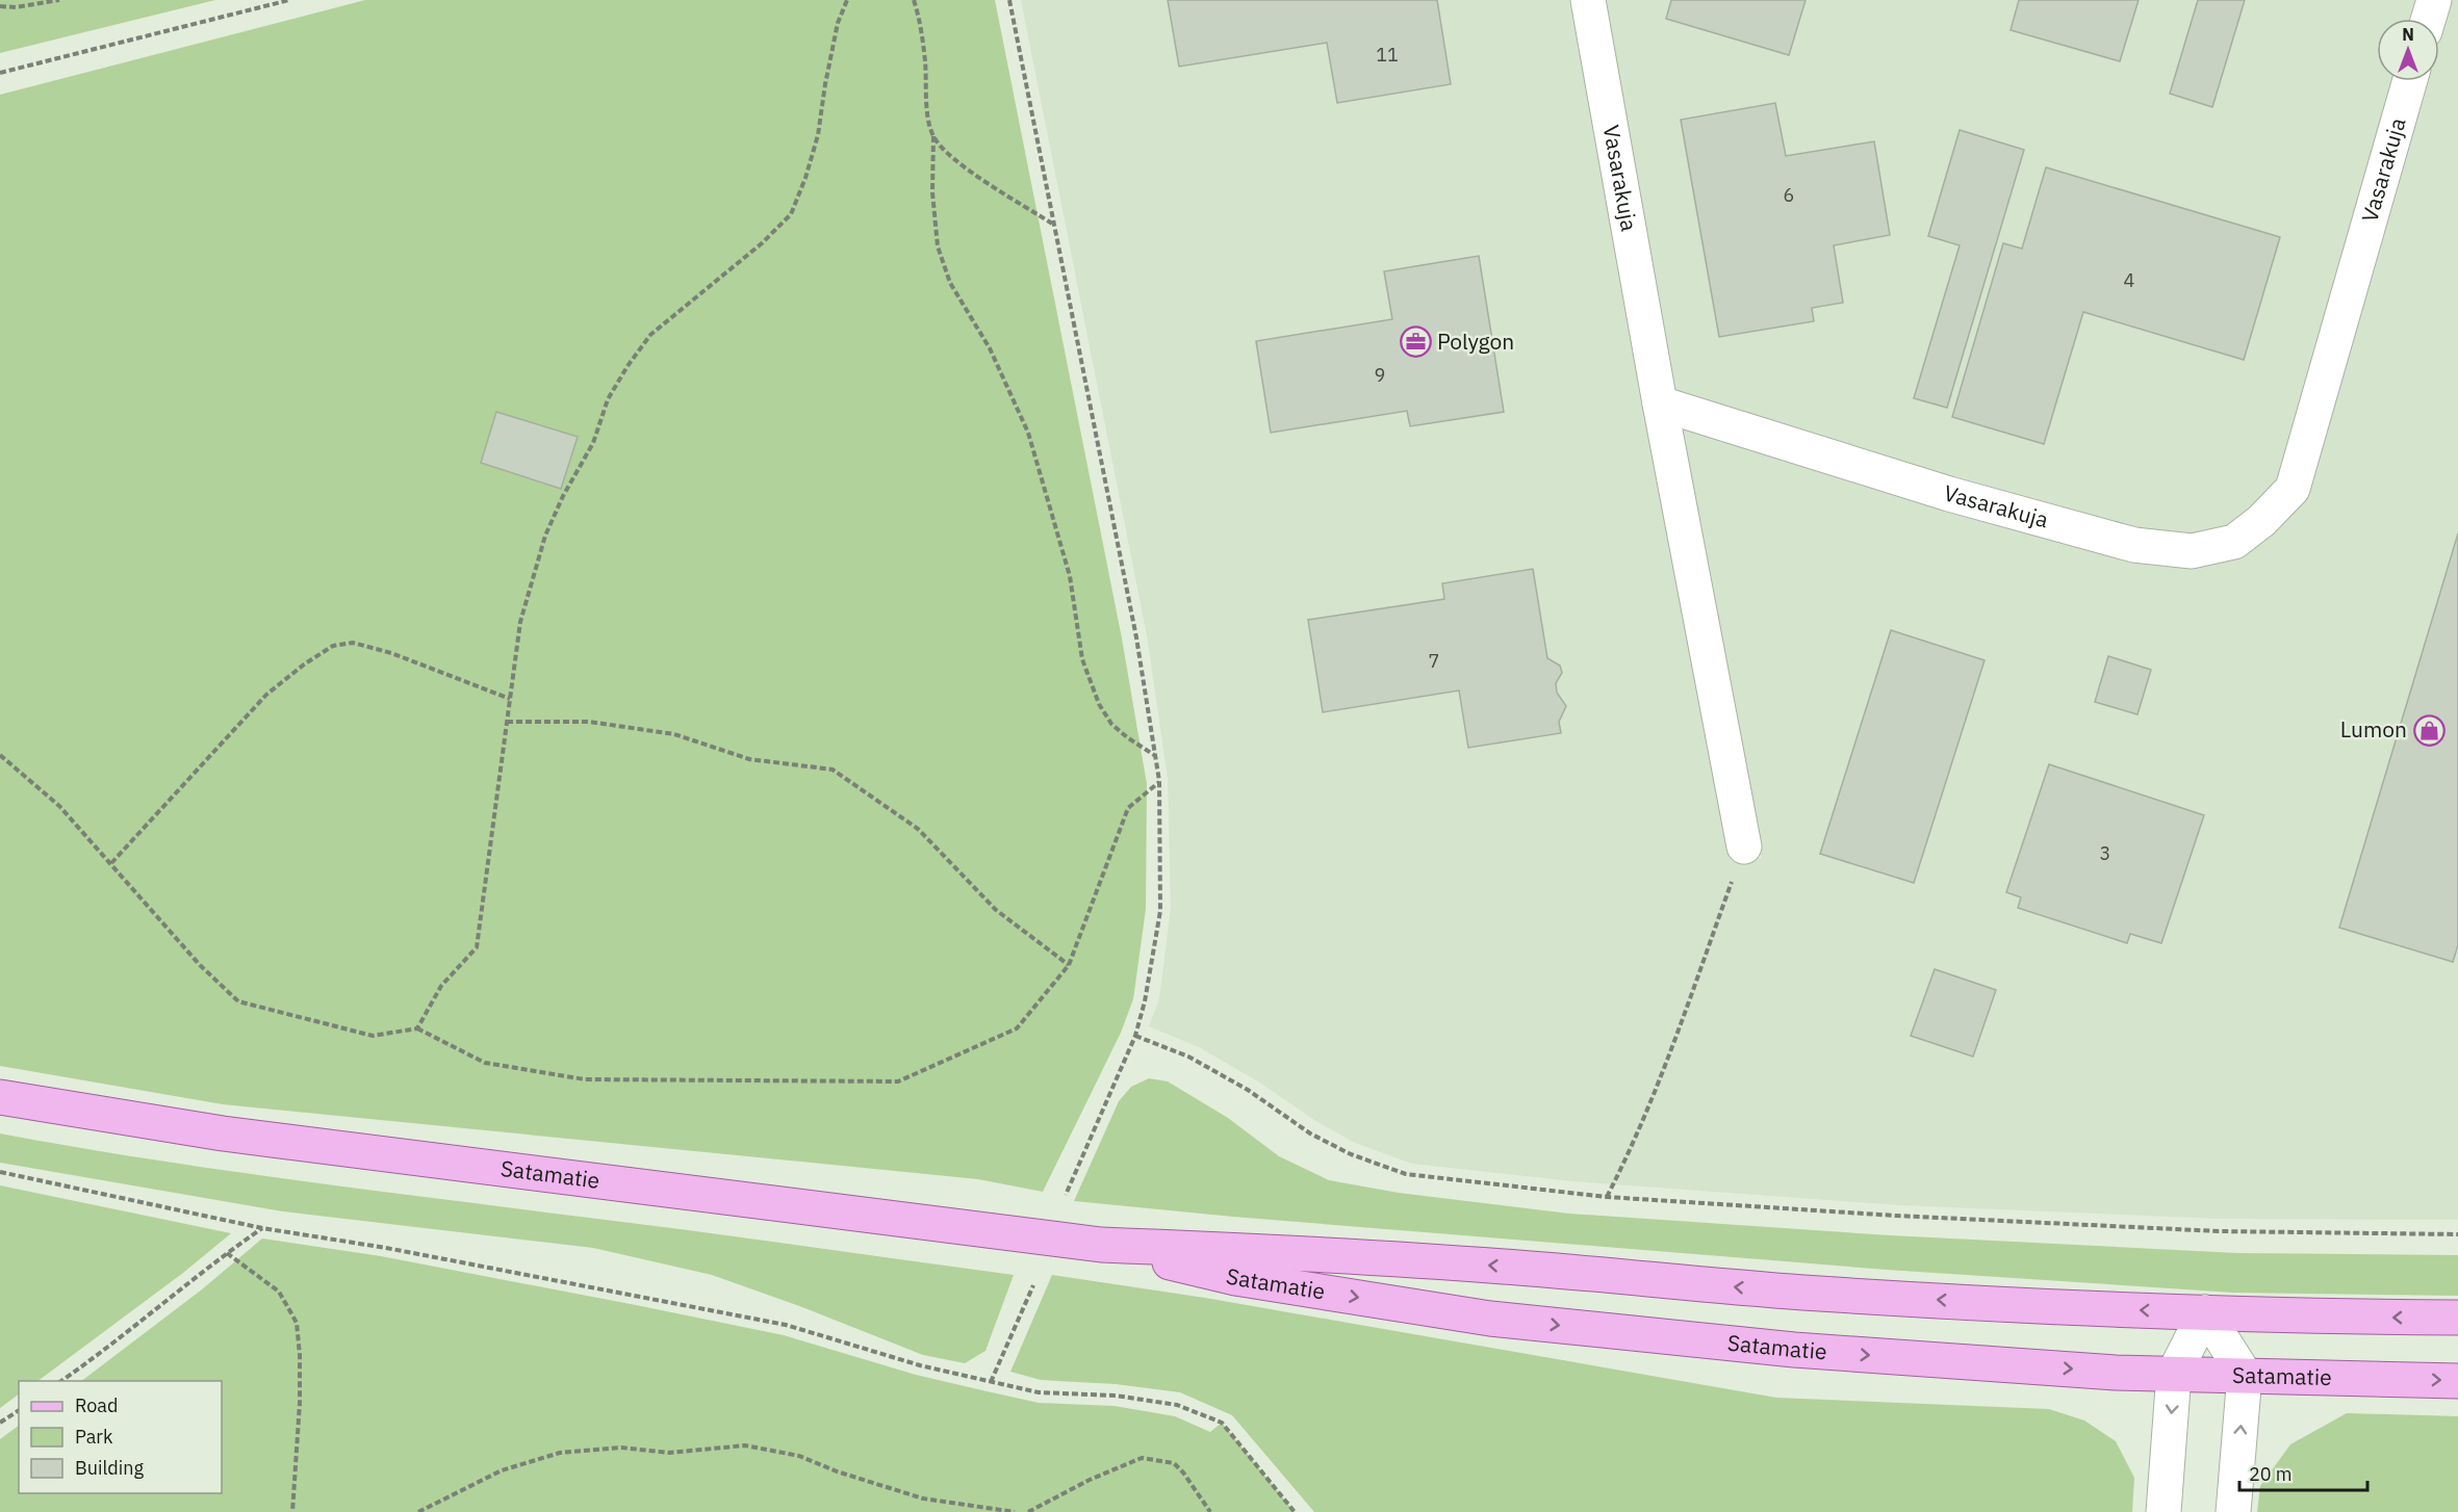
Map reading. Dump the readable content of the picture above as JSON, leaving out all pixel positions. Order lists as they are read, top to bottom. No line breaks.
{"streets":{"main road":["Satamatie"],"street":["Vasarakuja"]},"places":{"office":["Polygon"],"shop":["Lumon"]},"house_numbers":["11","6","4","9","7","3"],"legend":["Road","Park","Building"],"scale_bar":"20 m","north":"top"}
